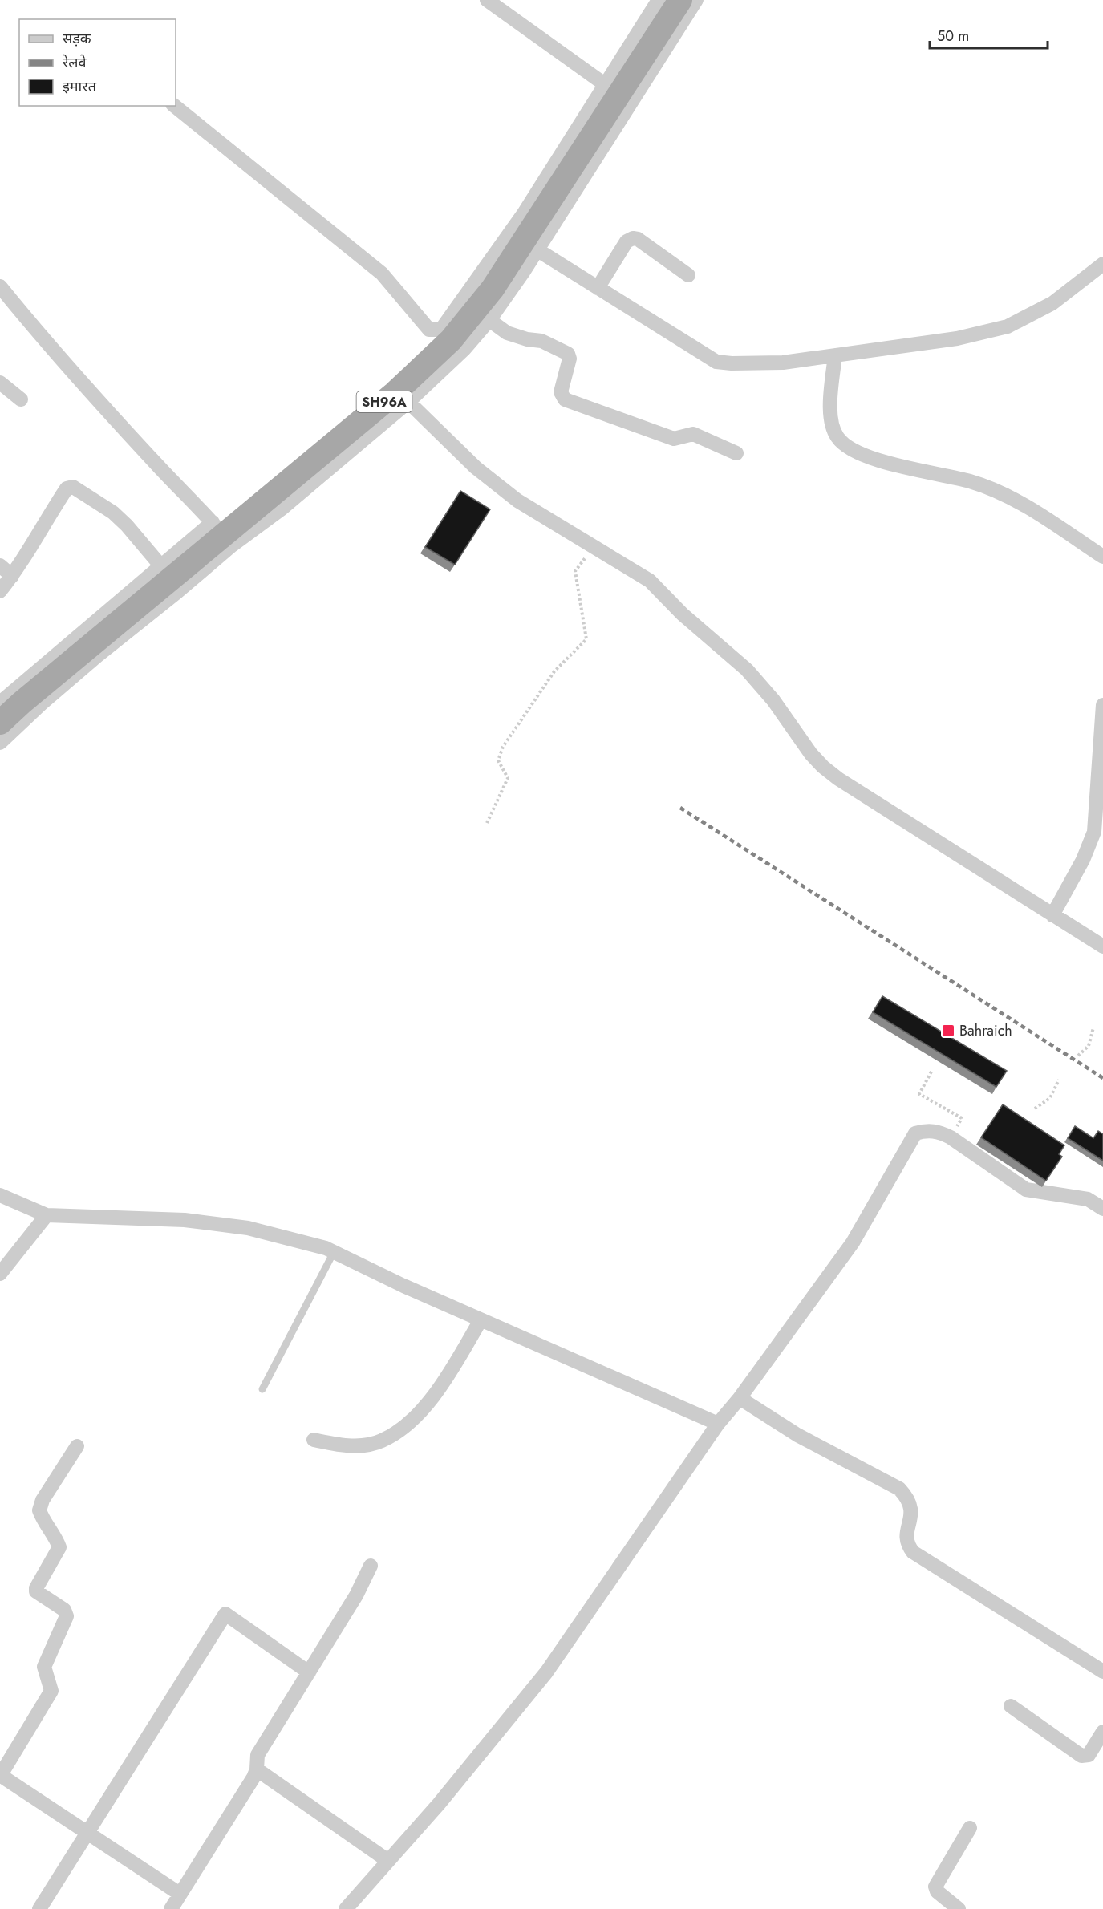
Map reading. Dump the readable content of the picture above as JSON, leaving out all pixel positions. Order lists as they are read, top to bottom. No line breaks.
{"streets":{"main road":["SH96A"]},"places":{"transit":["Bahraich"]},"legend":["सड़क","रेलवे","इमारत"],"scale_bar":"50 m"}
